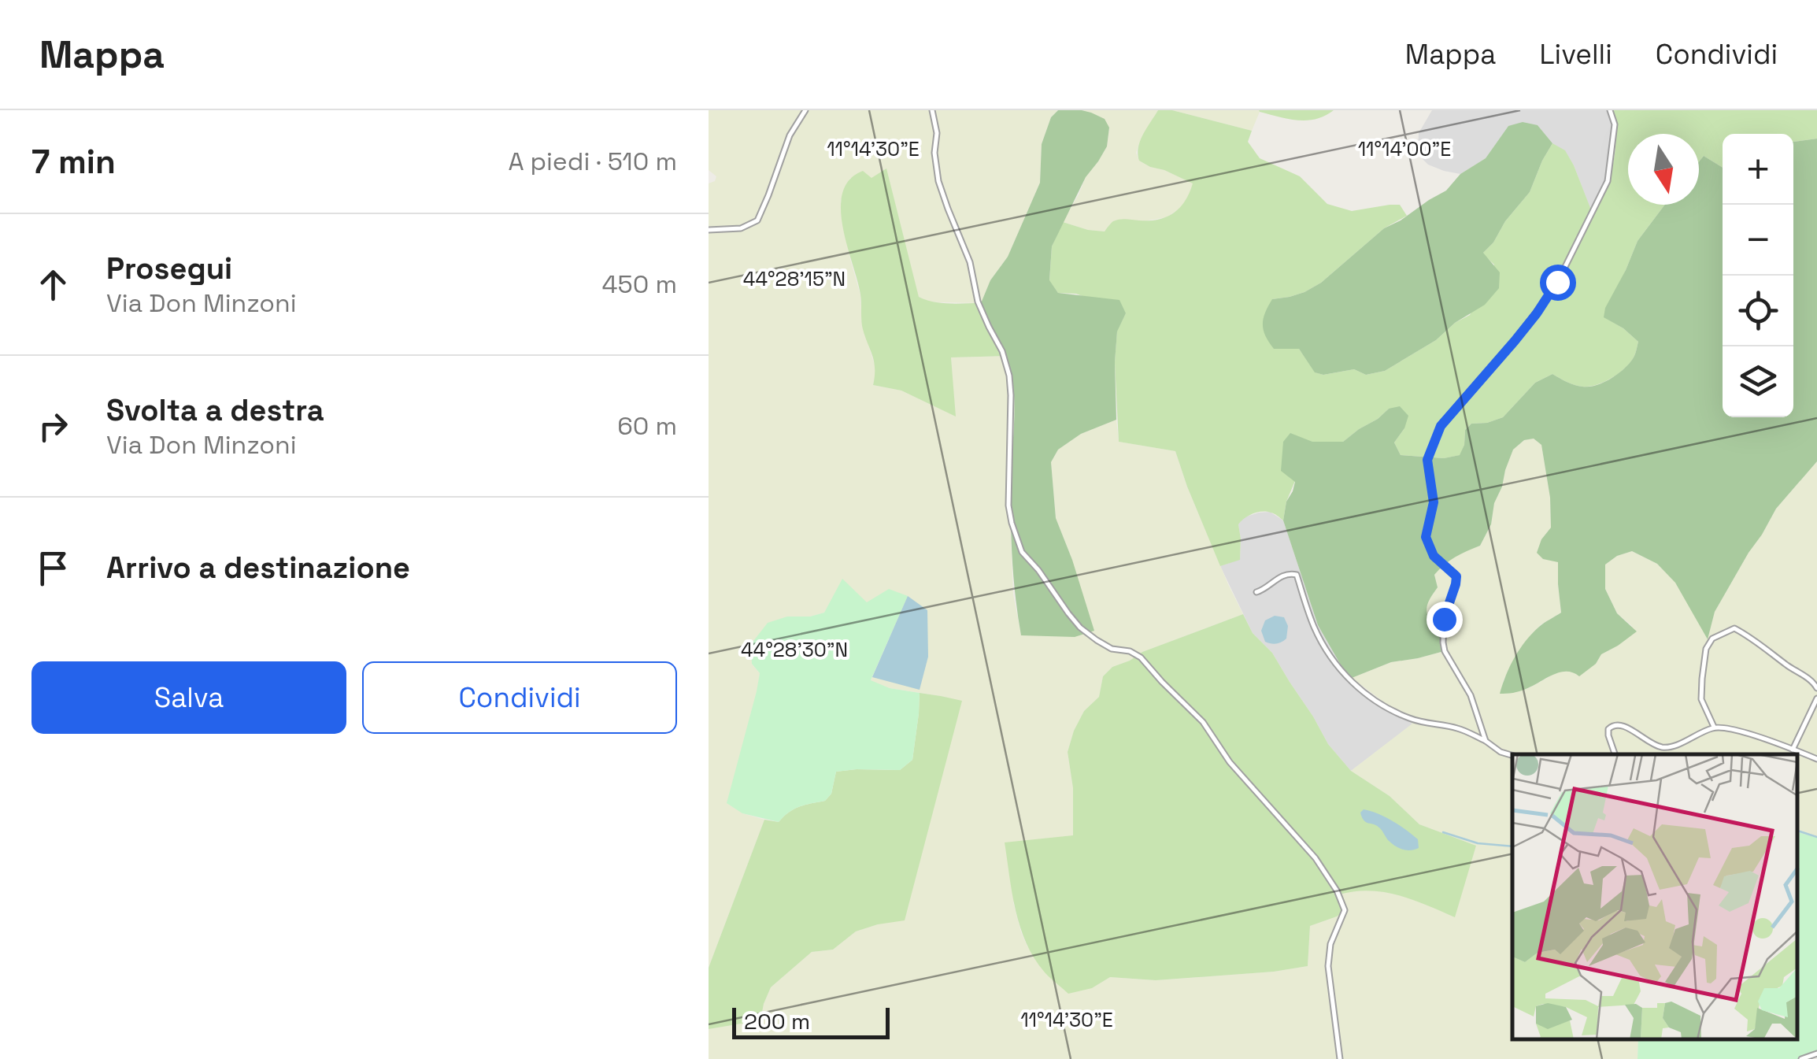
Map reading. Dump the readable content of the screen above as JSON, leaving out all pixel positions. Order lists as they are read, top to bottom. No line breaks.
{"scale_bar":"200 m","north":"bottom","page":{"header":"Mappa","nav":["Mappa","Livelli","Condividi"],"heading":["7 min","A piedi · 510 m"],"map_buttons":["+","−"],"list":[["Prosegui","Via Don Minzoni","450 m"],["Svolta a destra","Via Don Minzoni","60 m"],"Arrivo a destinazione"],"buttons":["Salva","Condividi"],"scale":"200 m"},"coordinates":["11°14'30\"E","11°14'00\"E","44°28'15\"N","44°28'30\"N"]}
